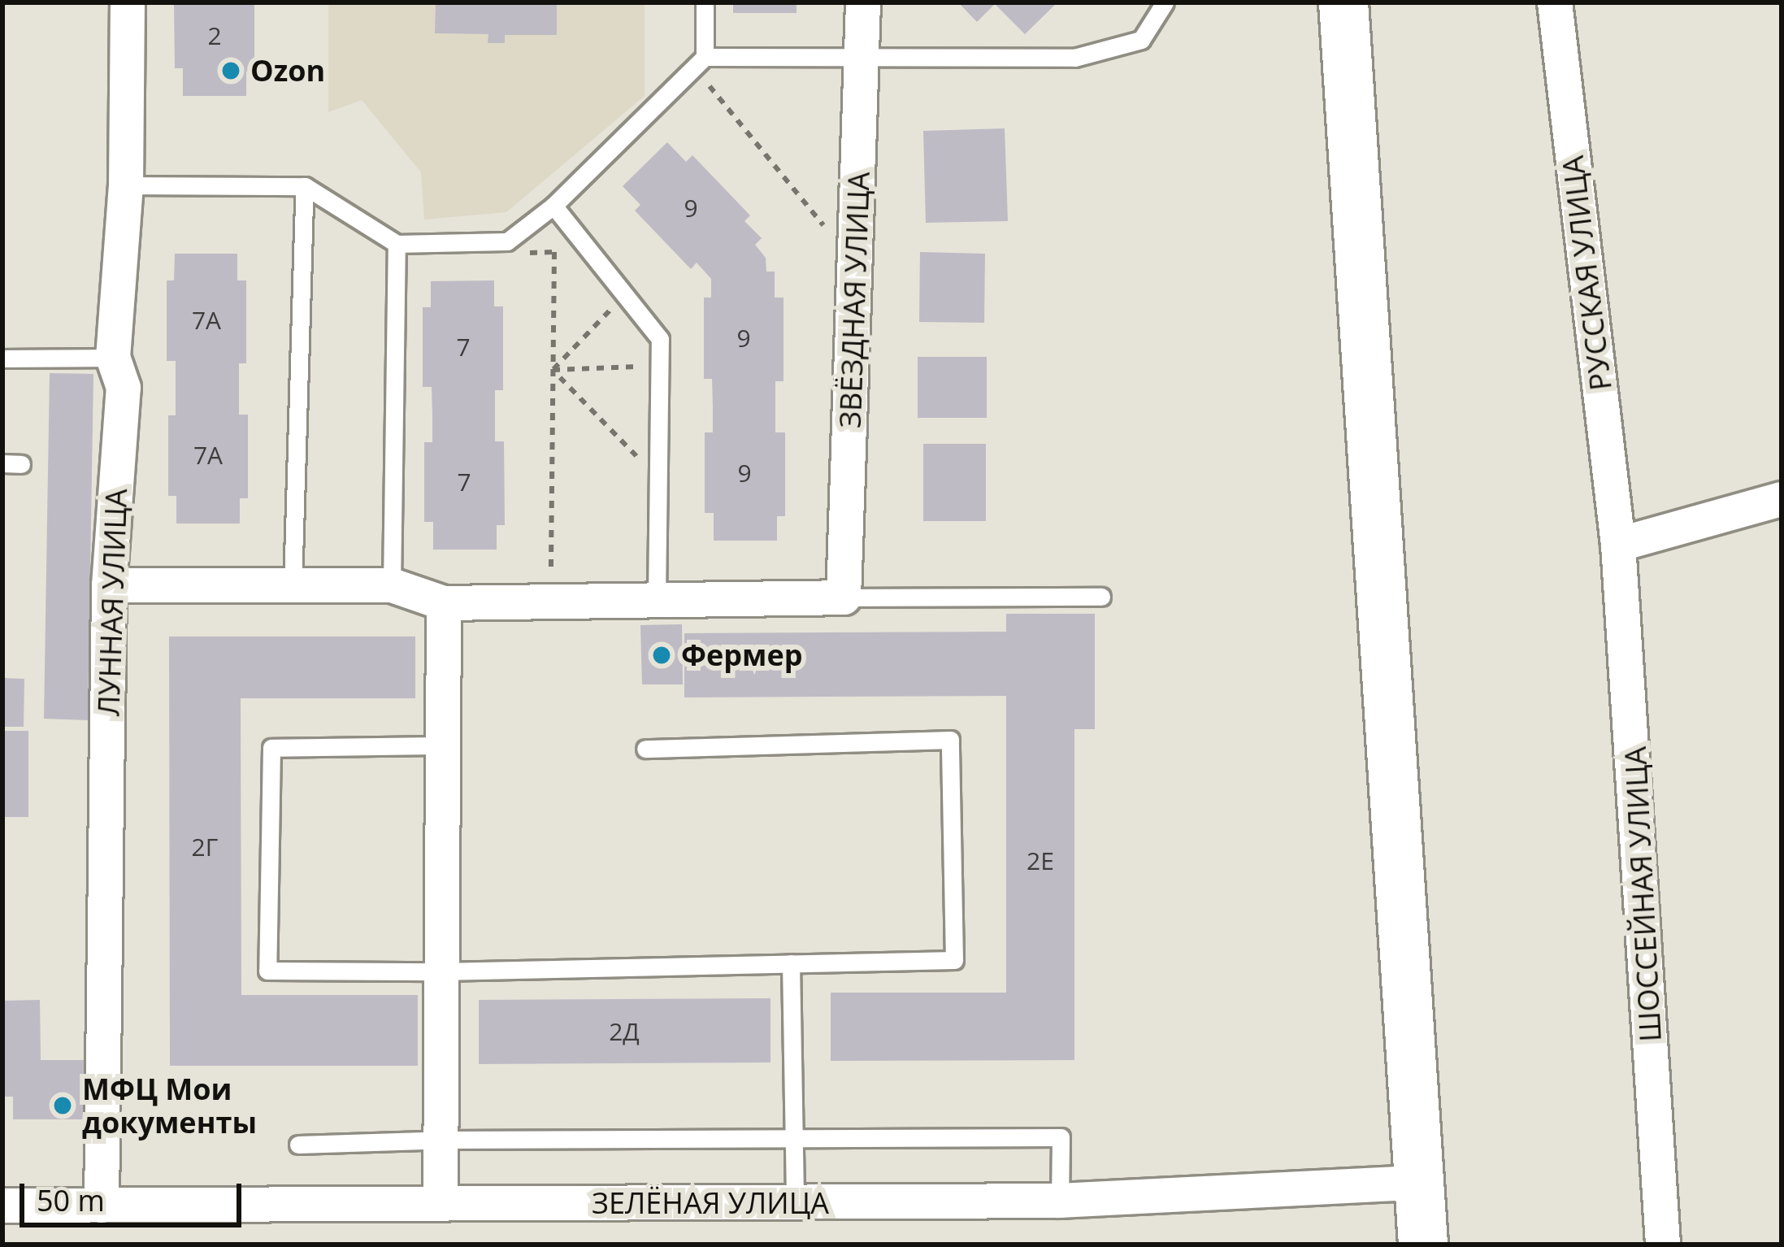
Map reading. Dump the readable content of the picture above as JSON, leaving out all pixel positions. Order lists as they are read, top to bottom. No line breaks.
{"streets":{"street":["РУССКАЯ УЛИЦА","ЗВЁЗДНАЯ УЛИЦА","ЛУННАЯ УЛИЦА","ШОССЕЙНАЯ УЛИЦА","ЗЕЛЁНАЯ УЛИЦА"]},"crossings":[["РУССКАЯ УЛИЦА","ШОССЕЙНАЯ УЛИЦА"],["ЛУННАЯ УЛИЦА","ЗЕЛЁНАЯ УЛИЦА"]],"places":["Ozon","Фермер","МФЦ Мои документы"],"house_numbers":["2","9","7А","9","7","7А","9","7","2Г","2Е","2Д"],"scale_bar":"50 m"}
